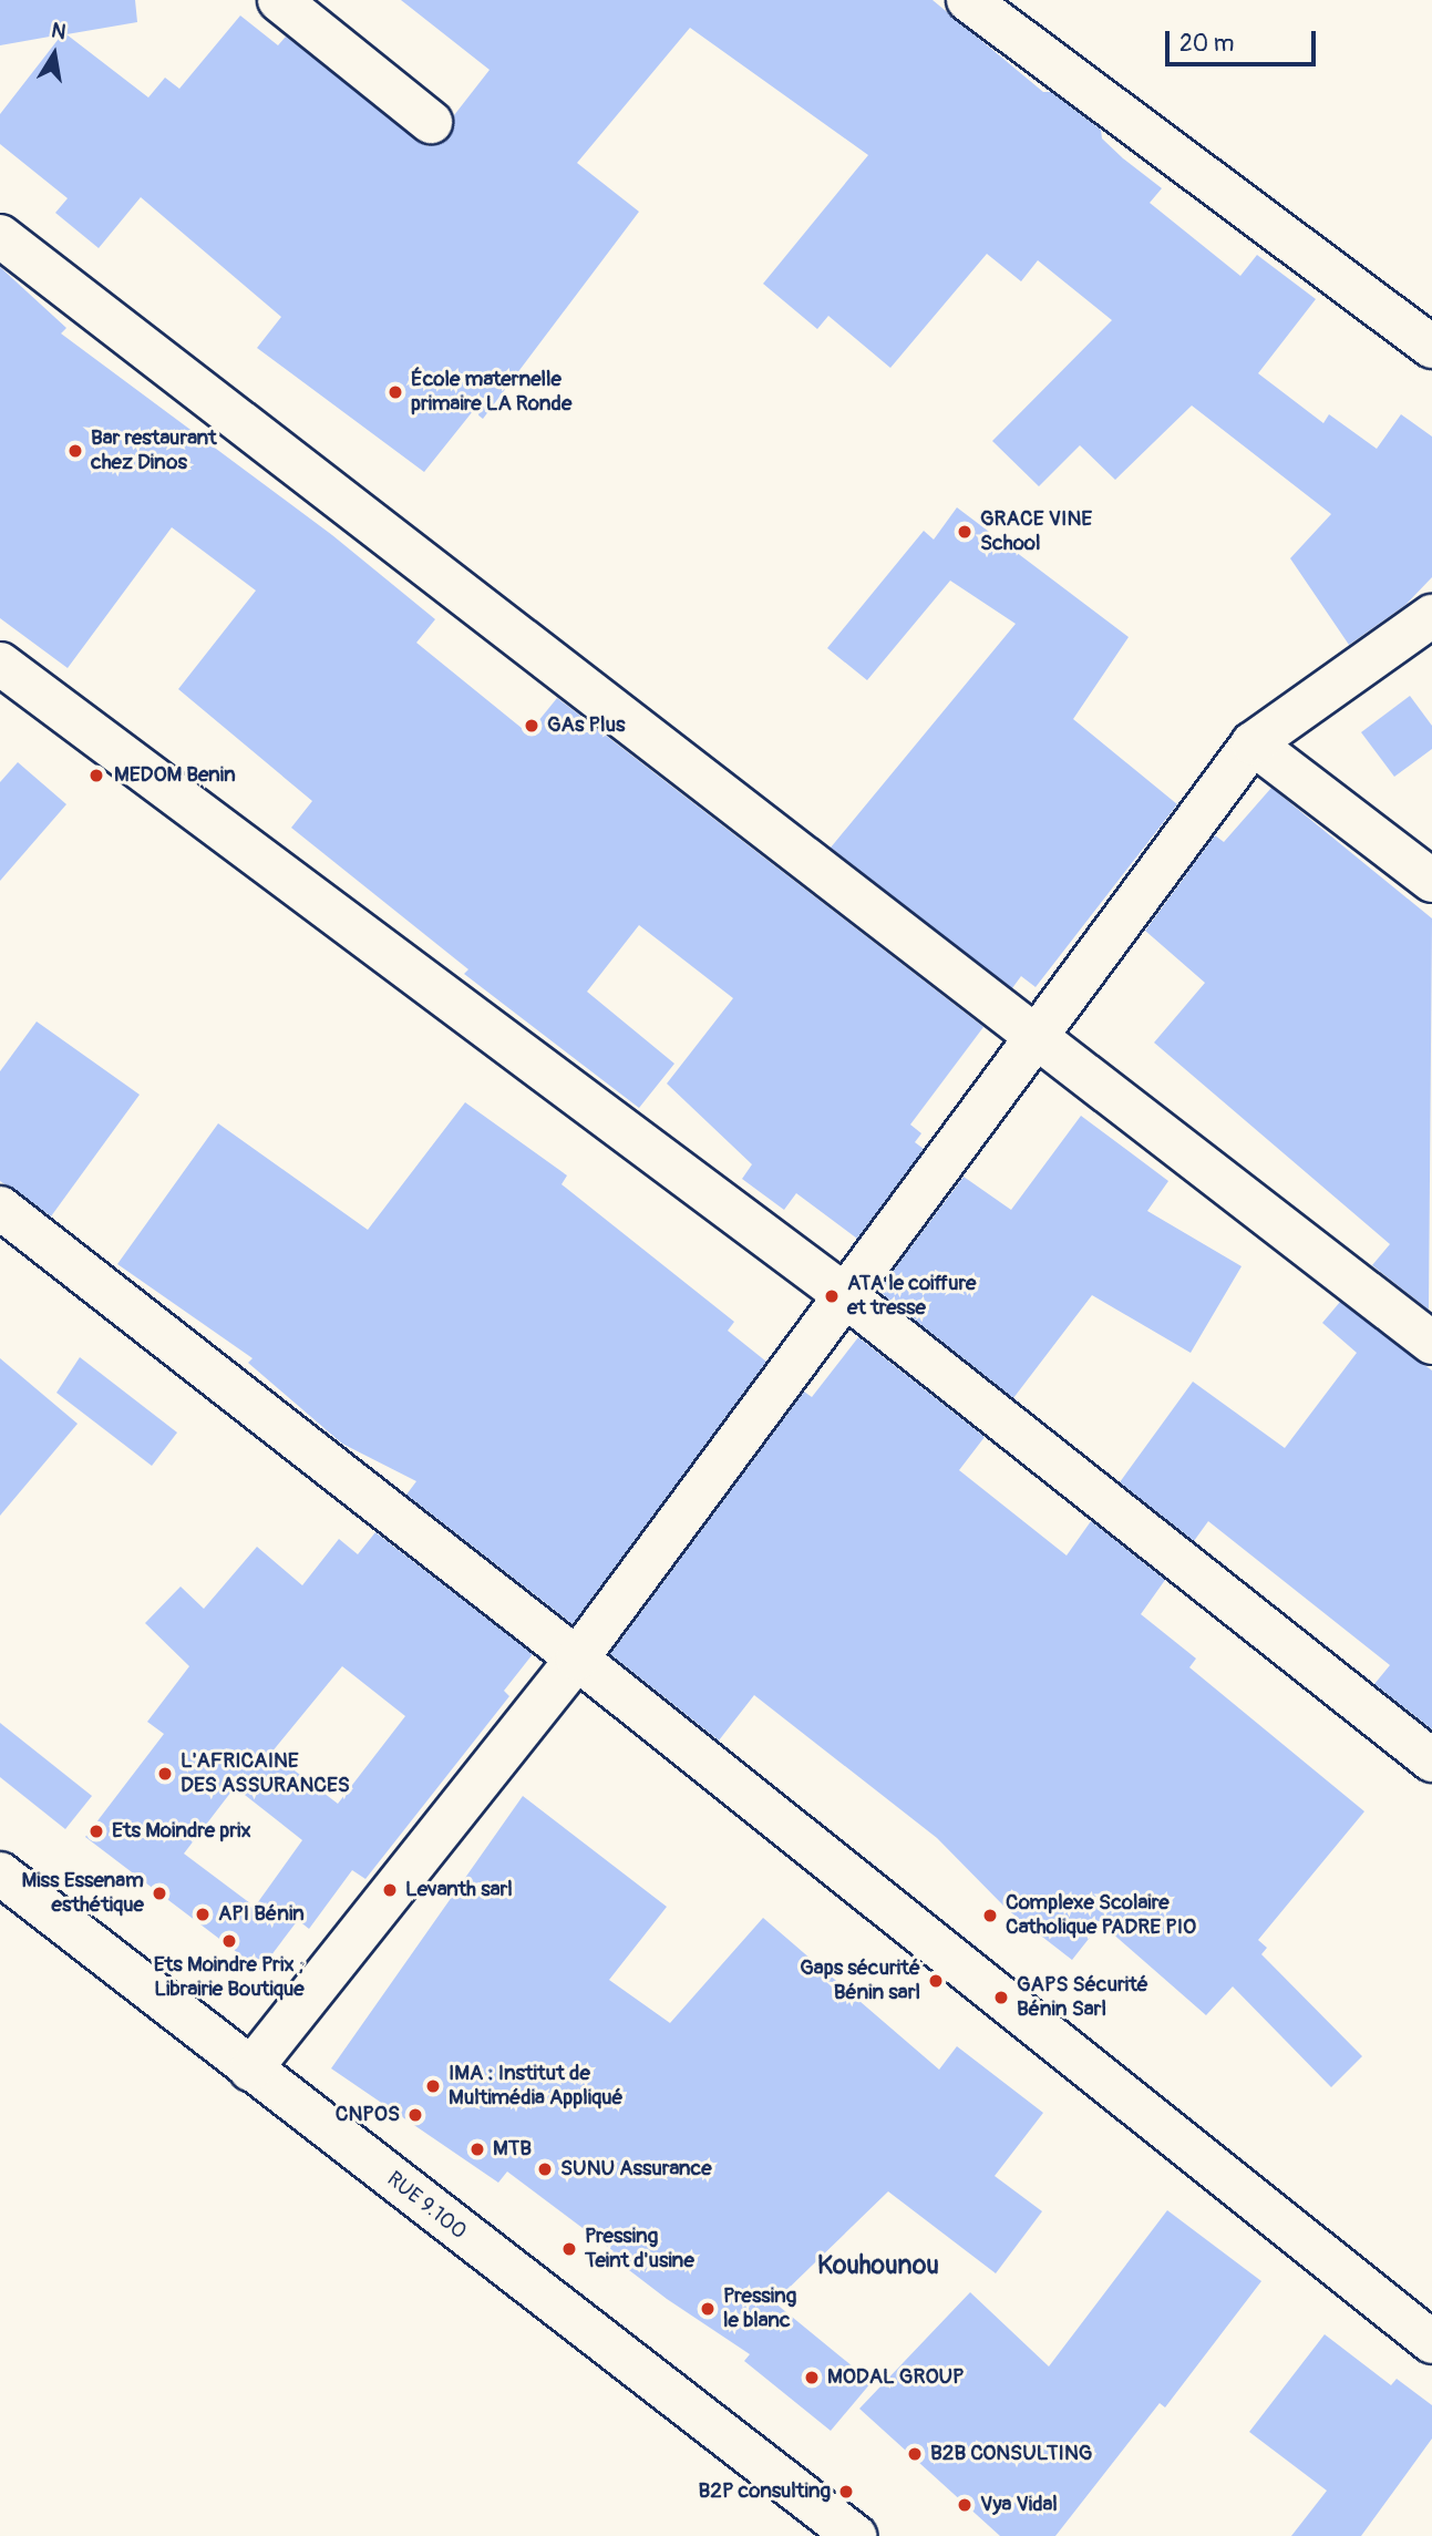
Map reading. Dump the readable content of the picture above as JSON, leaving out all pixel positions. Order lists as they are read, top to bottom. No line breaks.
{"streets":{"street":["RUE 9.100"]},"districts":["Kouhounou"],"places":["École maternelle primaire LA Ronde","Bar restaurant chez Dinos","GRACE VINE School","GAs Plus","MEDOM Benin","ATA le coiffure et tresse","L'AFRICAINE DES ASSURANCES","Ets Moindre prix","Levanth sarl","Miss Essenam esthétique","API Bénin","Complexe Scolaire Catholique PADRE PIO","Ets Moindre Prix ; Librairie Boutique","Gaps sécurité Bénin sarl","GAPS Sécurité Bénin Sarl","IMA : Institut de Multimédia Appliqué","CNPOS","MTB","SUNU Assurance","Pressing Teint d'usine","Pressing le blanc","MODAL GROUP","B2B CONSULTING","B2P consulting","Vya Vidal"],"scale_bar":"20 m","north":"top"}
